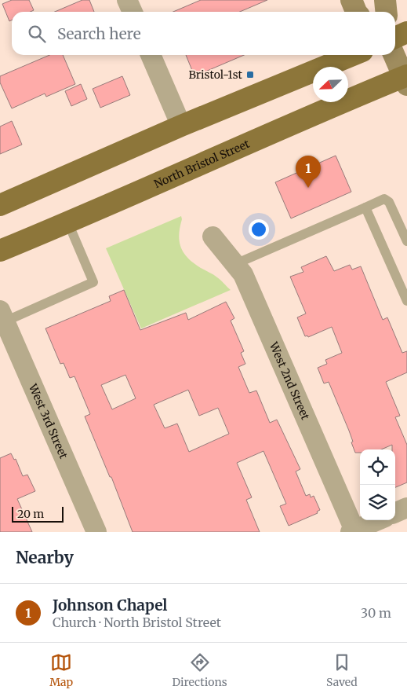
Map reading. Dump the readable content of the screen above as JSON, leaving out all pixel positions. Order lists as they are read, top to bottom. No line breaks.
{"streets":{"main road":["North Bristol Street"],"street":["West 2nd Street","West 3rd Street"]},"places":{"transit":["Bristol-1st"]},"scale_bar":"20 m","north":"bottom left","page":{"search":"Search here","pins":"1","scale":"20 m","heading":"Nearby","list":[{"mark":"1","name":"Johnson Chapel","note":"Church · North Bristol Street","value":"30 m"}],"nav":["Map","Directions","Saved"]}}
